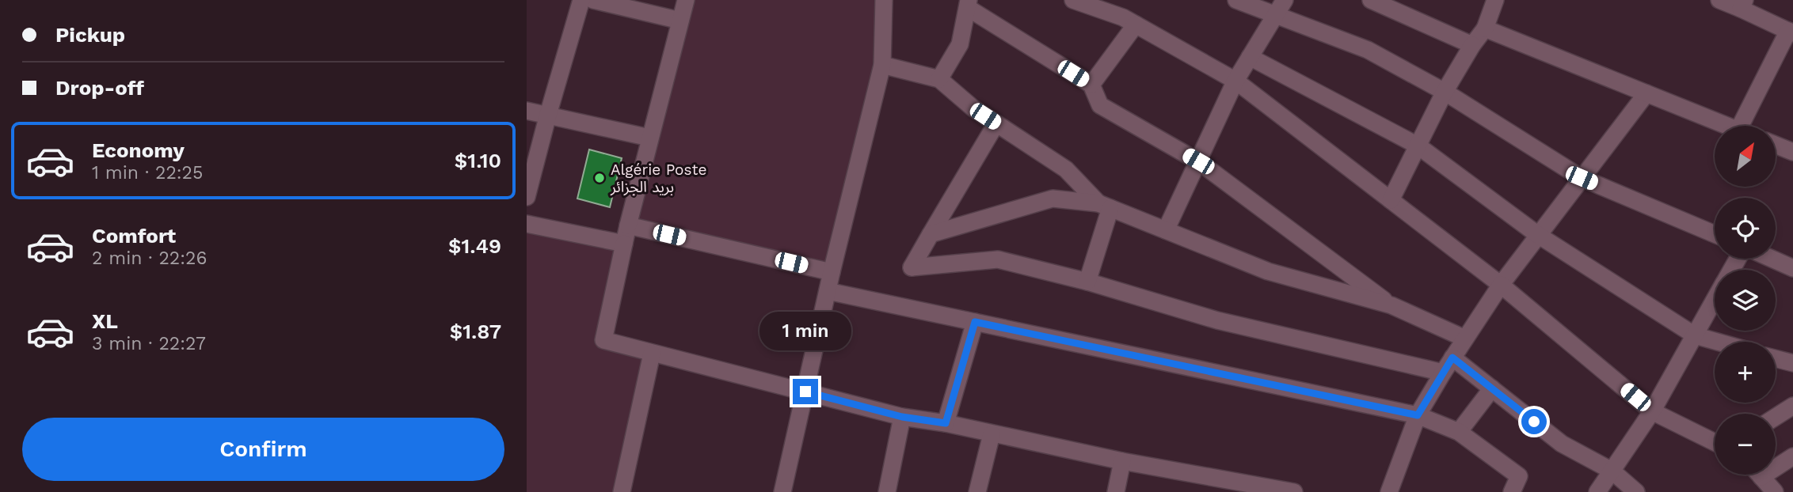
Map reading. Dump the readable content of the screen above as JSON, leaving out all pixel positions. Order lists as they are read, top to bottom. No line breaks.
{"places":["Algérie Poste بريد الجزائر"],"north":"top right","page":{"banner":["Pickup","Drop-off"],"list":[{"name":"Economy","note":"1 min · 22:25","value":"$1.10"},{"name":"Comfort","note":"2 min · 22:26","value":"$1.49"},{"name":"XL","note":"3 min · 22:27","value":"$1.87"}],"map_buttons":["+","−"],"bubble":"1 min","buttons":"Confirm"}}
